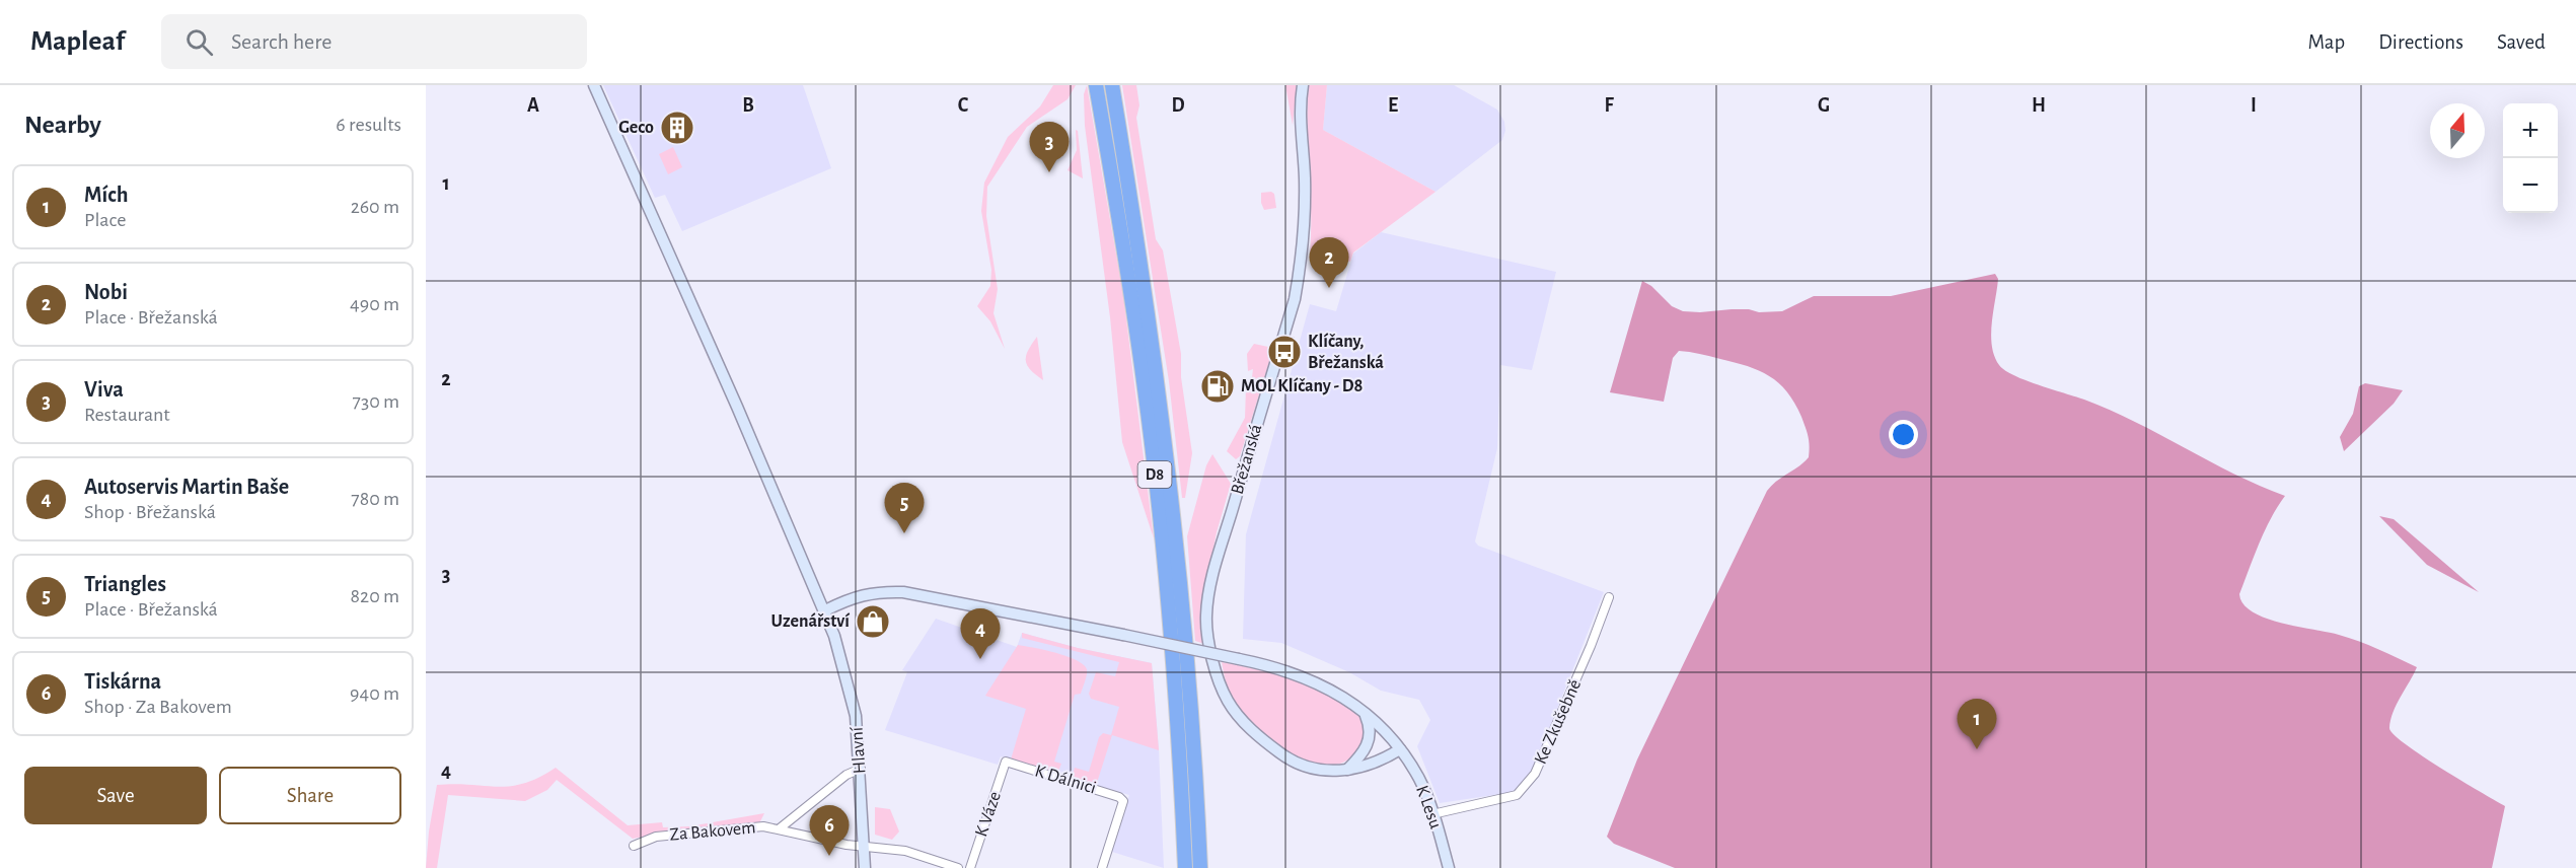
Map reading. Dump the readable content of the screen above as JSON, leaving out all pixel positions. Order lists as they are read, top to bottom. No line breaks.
{"streets":{"highway":["D8"],"street":["Břežanská","Ke Zkušebně","Hlavní","K Dálnici","K Lesu","K Váze","Za Bakovem"]},"crossings":[["Břežanská","K Lesu"],["Ke Zkušebně","K Lesu"],["Hlavní","Za Bakovem"],["K Dálnici","K Váze"]],"places":{"building":["Geco"],"bus stop":["Klíčany, Břežanská"],"fuel station":["MOL Klíčany - D8"],"shop":["Uzenářství"]},"north":"top","page":{"header":"Mapleaf","search":"Search here","nav":["Map","Directions","Saved"],"heading":["Nearby","6 results"],"map_buttons":["+","−"],"pins":["3","2","5","4","1","6"],"list":[{"mark":"1","name":"Mích","note":"Place","value":"260 m"},{"mark":"2","name":"Nobi","note":"Place · Břežanská","value":"490 m"},{"mark":"3","name":"Viva","note":"Restaurant","value":"730 m"},{"mark":"4","name":"Autoservis Martin Baše","note":"Shop · Břežanská","value":"780 m"},{"mark":"5","name":"Triangles","note":"Place · Břežanská","value":"820 m"},{"mark":"6","name":"Tiskárna","note":"Shop · Za Bakovem","value":"940 m"}],"buttons":["Save","Share"]},"grid":{"columns":["A","B","C","D","E","F","G","H","I"],"rows":["1","2","3","4"]}}
